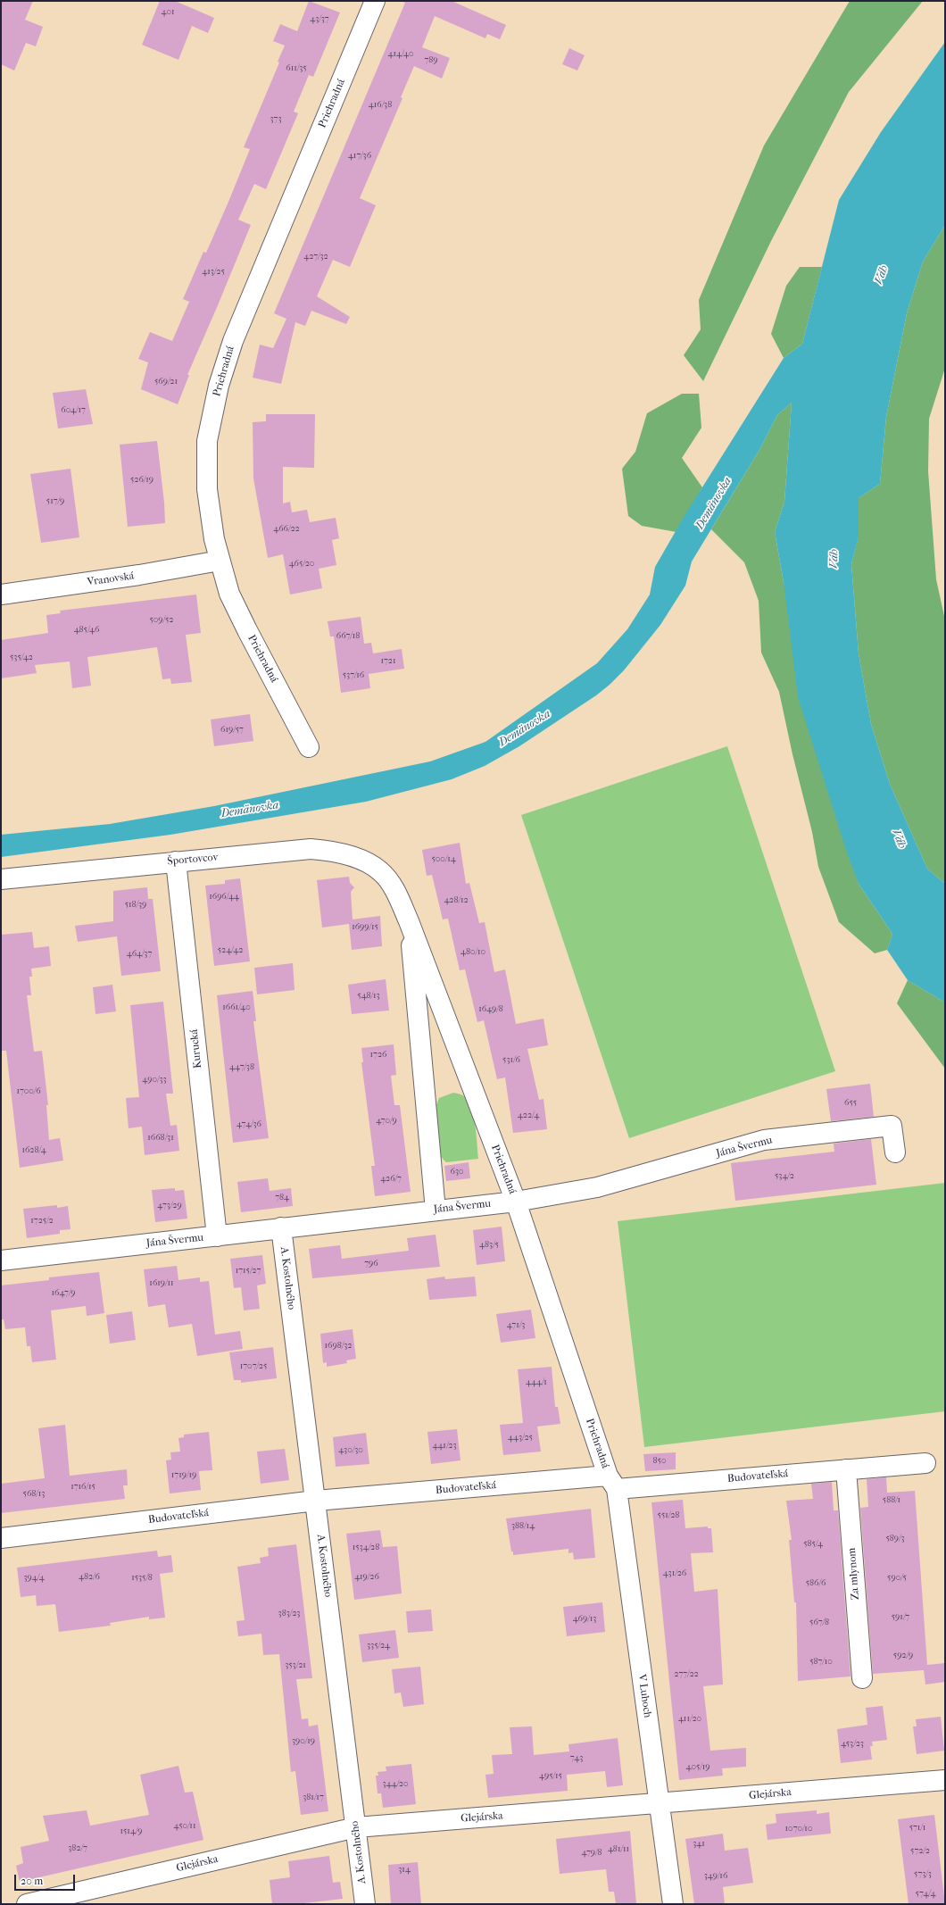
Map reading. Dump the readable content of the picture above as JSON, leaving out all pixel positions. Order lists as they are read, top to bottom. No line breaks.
{"streets":{"street":["Priehradná","Vranovská","Športovcov","Kurucká","Jána Švermu","A. Kostolného","Budovateľská","Za mlynom","V Luhoch","Glejárska"]},"crossings":[["Priehradná","Vranovská"],["Priehradná","Športovcov"],["Priehradná","Jána Švermu"],["Priehradná","Budovateľská"],["Priehradná","V Luhoch"],["Športovcov","Kurucká"],["Kurucká","Jána Švermu"],["Jána Švermu","A. Kostolného"],["A. Kostolného","Budovateľská"],["A. Kostolného","Glejárska"],["Budovateľská","Za mlynom"],["Budovateľská","V Luhoch"],["V Luhoch","Glejárska"]],"water":["Váh","Demänovka"],"house_numbers":["401","43/37","414/40","789","611/35","416/38","373","417/36","427/32","413/25","569/21","604/17","526/19","517/9","466/22","465/20","509/52","485/46","667/18","535/42","1721","537/16","619/57","500/14","1696/44","428/12","518/39","1699/15","524/42","480/10","464/37","548/13","1661/40","1649/8","1726","531/6","447/38","490/33","1700/6","655","422/4","470/9","474/36","1668/31","1628/4","630","534/2","426/7","784","473/29","1725/2","483/5","796","1715/27","1619/11","1647/9","471/3","1698/32","1707/25","444/1","443/25","441/23","430/30","850","1719/19","1716/15","568/13","588/1","551/28","388/14","589/3","585/4","1534/28","431/26","482/6","419/26","394/4","1535/8","590/5","586/6","383/23","591/7","469/13","567/8","335/24","592/9","587/10","353/21","277/22","411/20","390/19","453/23","743","405/19","495/15","344/20","381/17","450/11","571/1","1070/10","1514/9","341","382/7","481/11","572/2","479/8","314","573/3","349/16","574/4"],"scale_bar":"20 m"}
